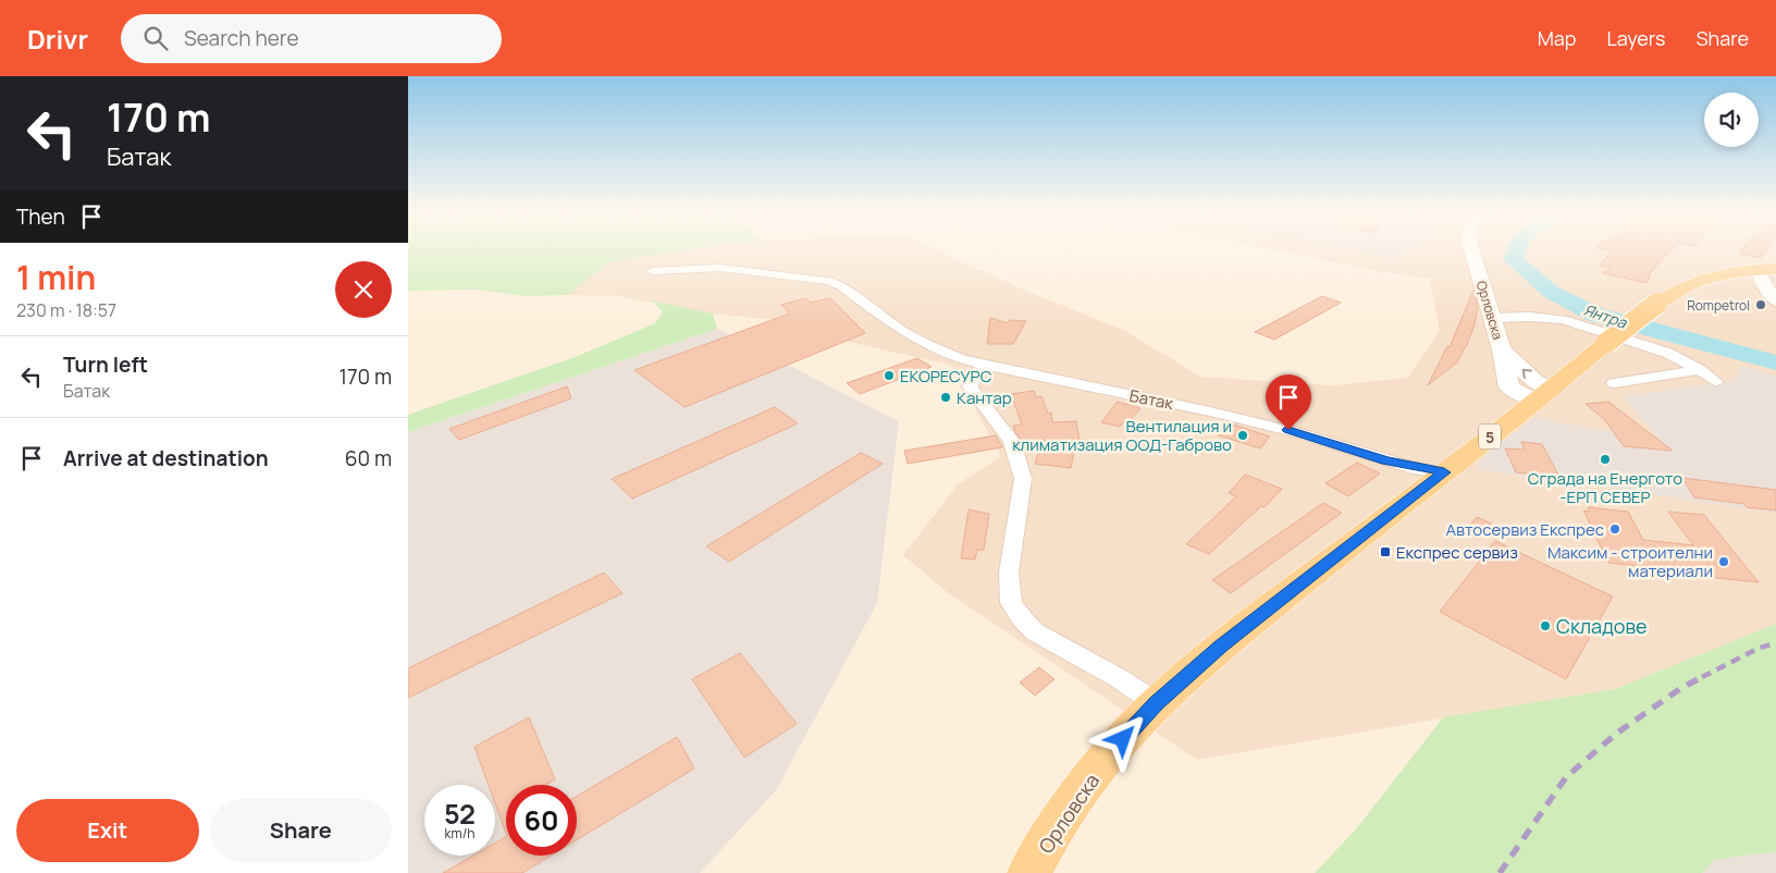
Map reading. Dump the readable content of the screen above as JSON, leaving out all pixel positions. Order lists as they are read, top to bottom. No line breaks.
{"streets":{"main road":["Орловска","5"],"street":["Батак"]},"crossings":[["Орловска","Батак"],["Орловска","5"]],"water":["Янтра"],"places":{"other":["Rompetrol","ЕКОРЕСУРС","Кантар","Вентилация и климатизация ООД-Габрово","Сграда на Енергото -ЕРП СЕВЕР","Автосервиз Експрес","Максим - строителни материали","Складове"],"transit":["Експрес сервиз"]},"page":{"header":"Drivr","search":"Search here","nav":["Map","Layers","Share"],"turn":["170 m","Батак"],"then":"Then","heading":["1 min","230 m · 18:57"],"list":[{"name":"Turn left","note":"Батак","value":"170 m"},{"name":"Arrive at destination","value":"60 m"}],"speed":"52 km/h","limit":"60","buttons":["Exit","Share"]}}
